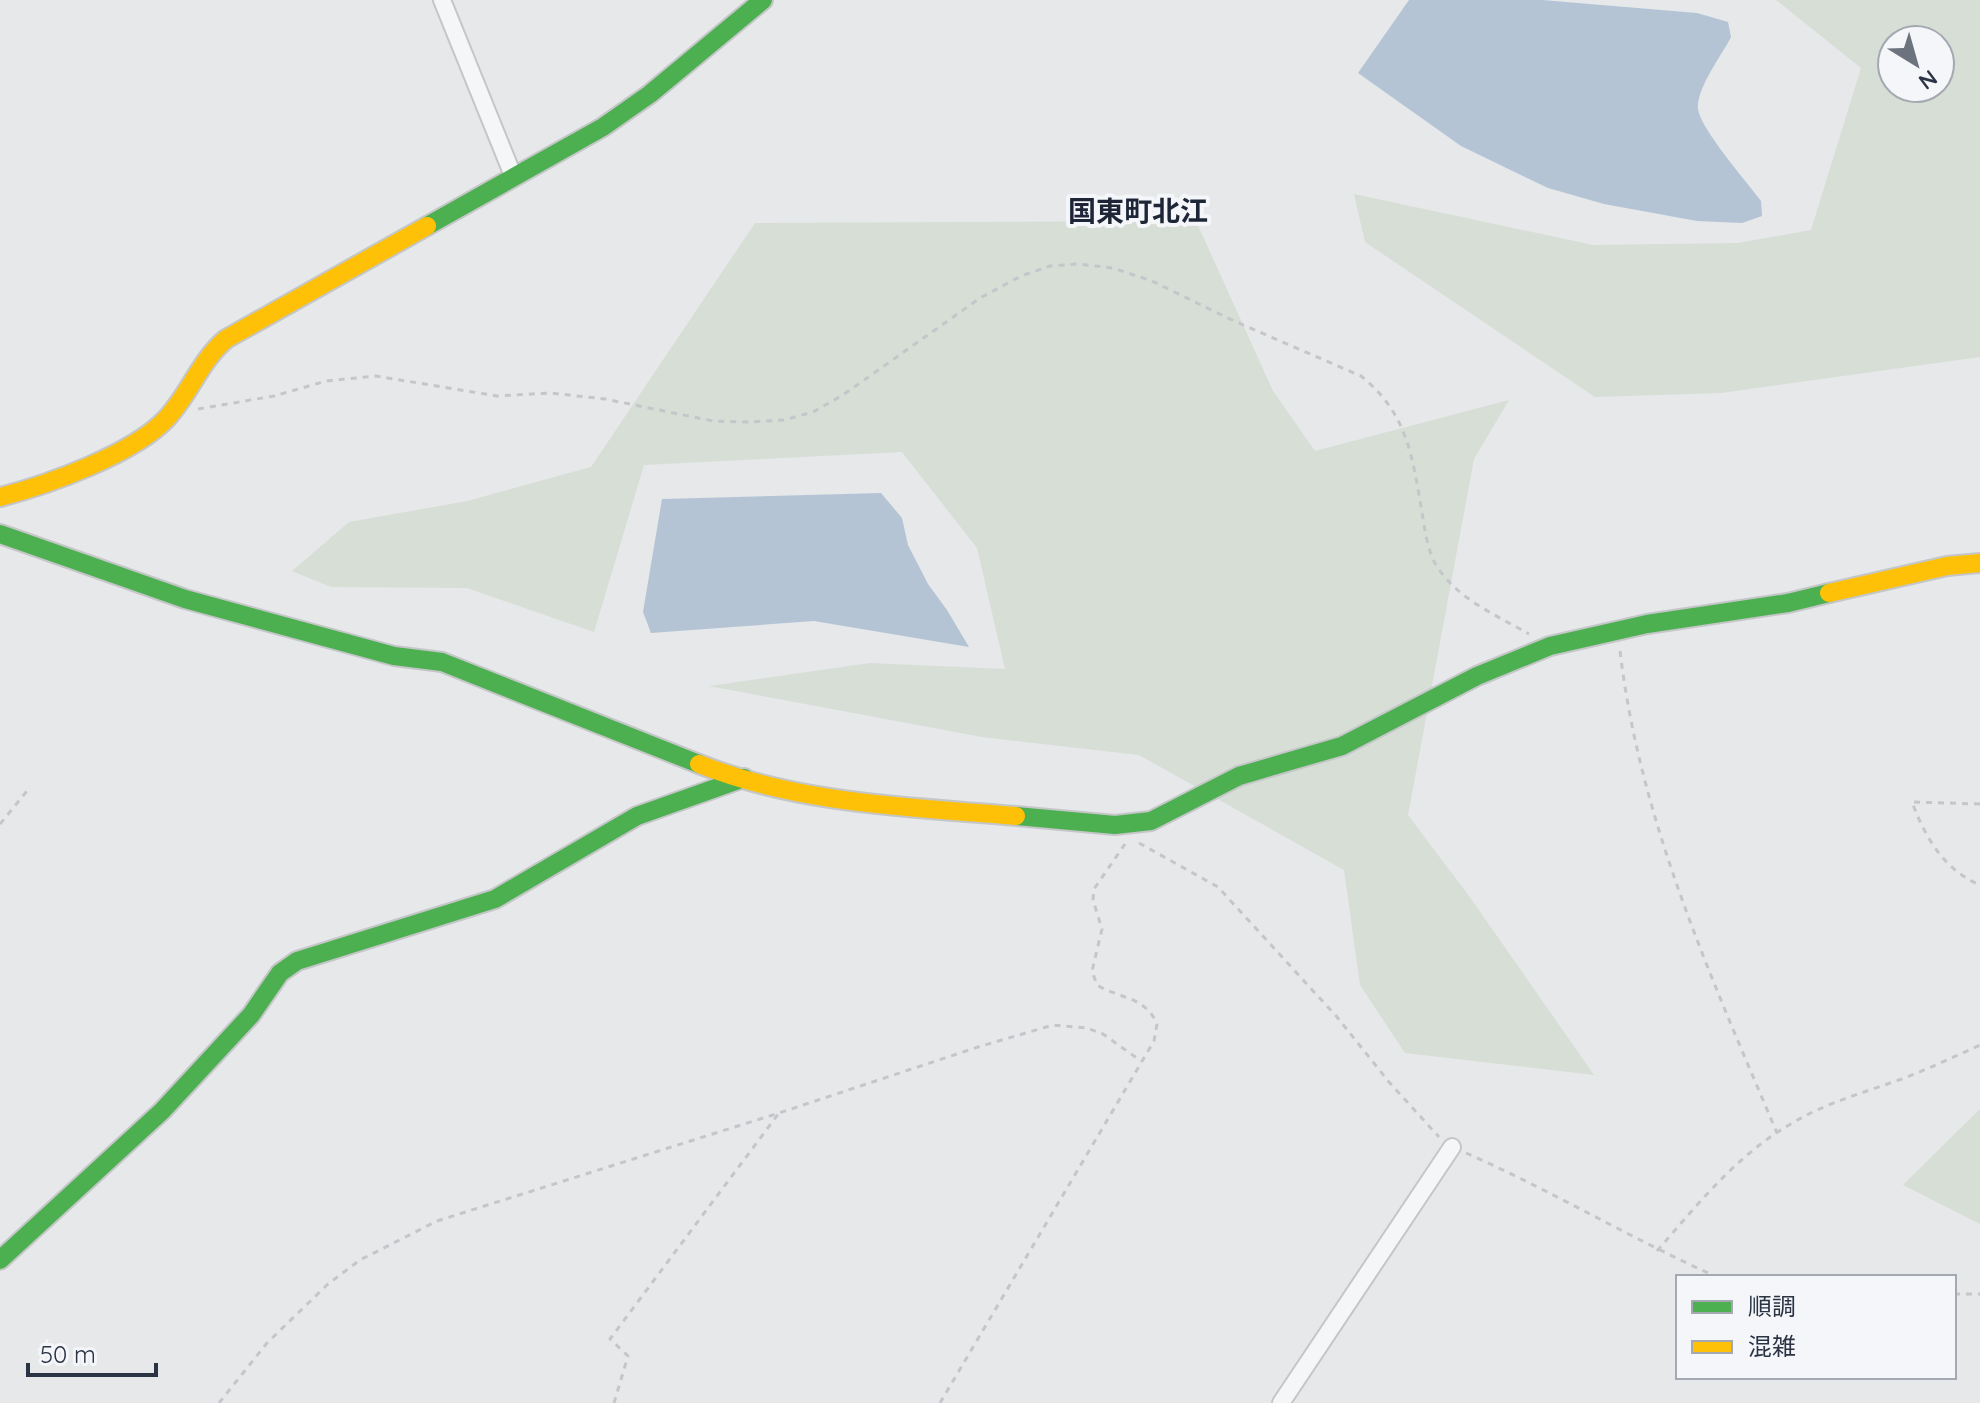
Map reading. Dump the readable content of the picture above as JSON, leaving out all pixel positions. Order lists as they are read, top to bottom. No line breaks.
{"districts":["国東町北江"],"legend":["順調","混雑"],"scale_bar":"50 m","north":"bottom right"}
